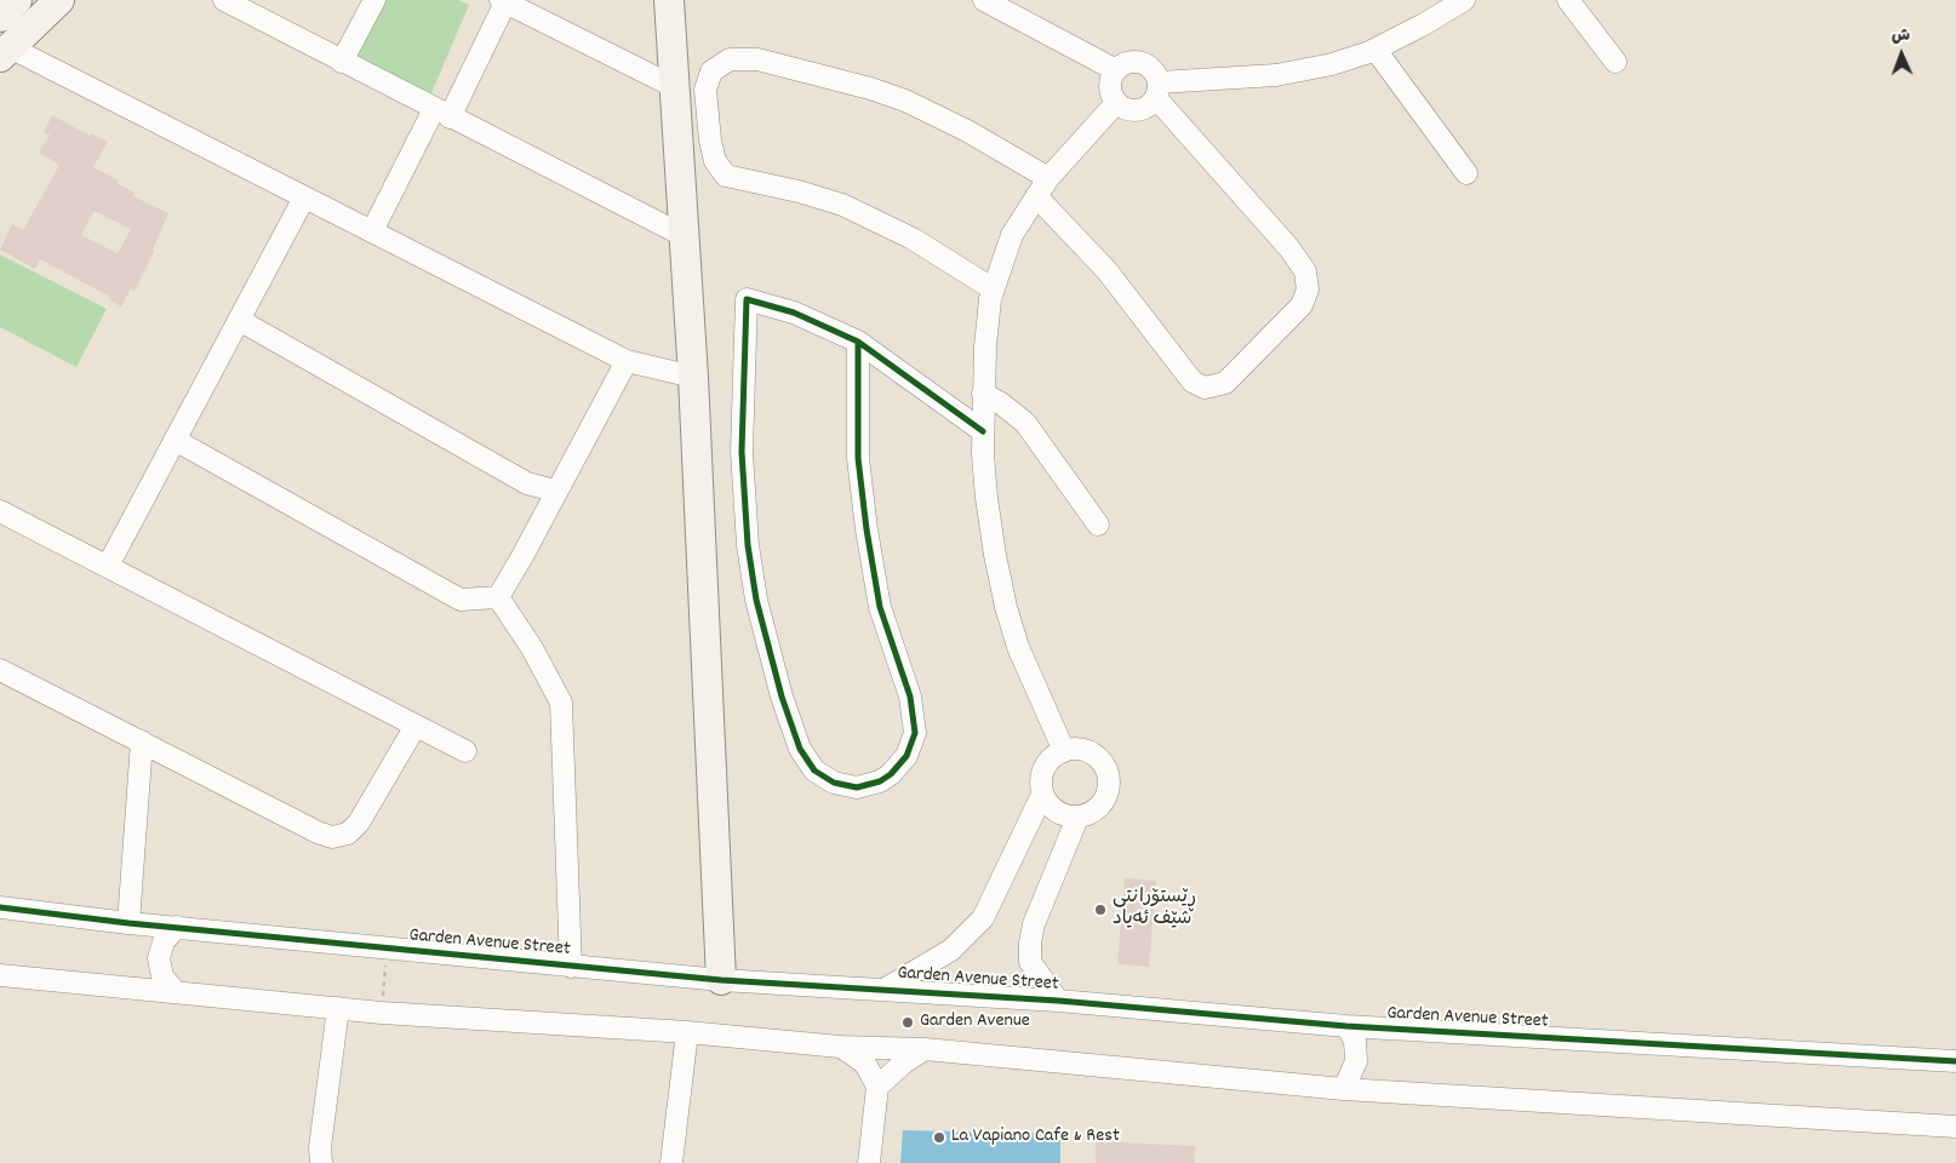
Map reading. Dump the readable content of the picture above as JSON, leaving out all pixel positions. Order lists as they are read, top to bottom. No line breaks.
{"streets":{"street":["Garden Avenue Street"]},"places":["ڕێستۆرانتی شێف ئەیاد","Garden Avenue","La Vapiano Cafe & Rest"],"north":"top"}
